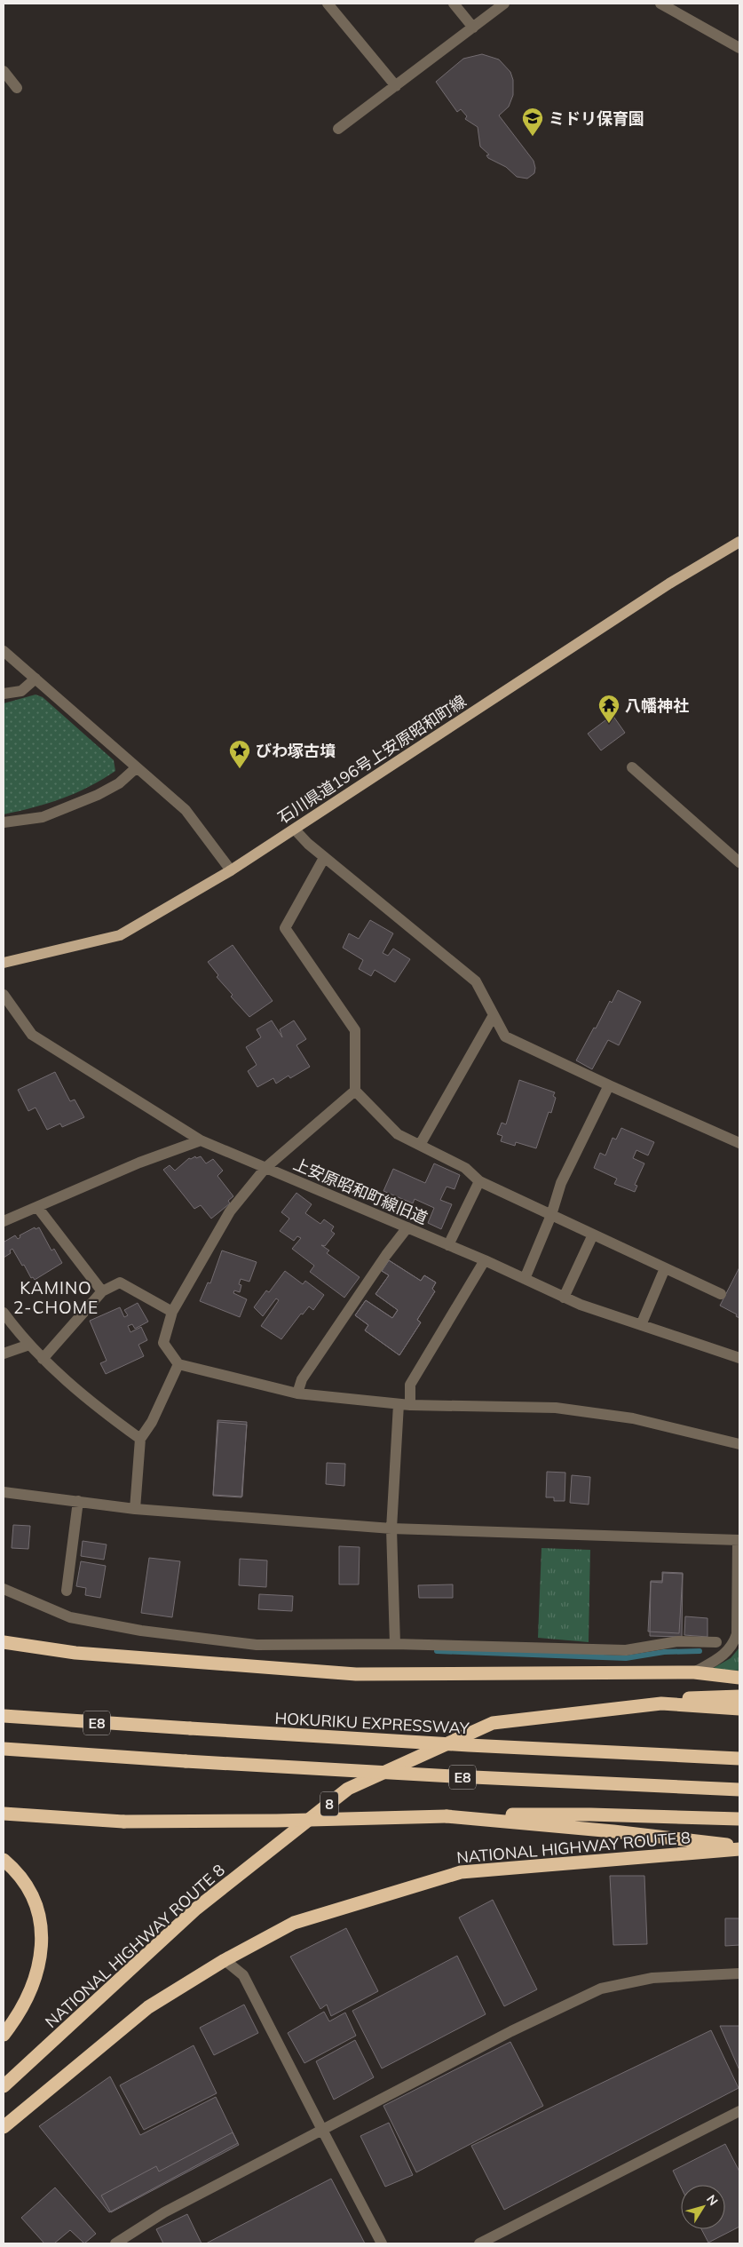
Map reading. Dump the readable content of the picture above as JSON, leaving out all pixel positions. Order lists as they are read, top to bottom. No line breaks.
{"streets":{"highway":["E8","HOKURIKU EXPRESSWAY","8","NATIONAL HIGHWAY ROUTE 8"],"main road":["石川県道196号上安原昭和町線"],"street":["上安原昭和町線旧道"]},"districts":["KAMINO 2-CHOME"],"places":{"school or university":["ミドリ保育園"],"temple":["八幡神社"],"place":["びわ塚古墳"]},"north":"top right"}
